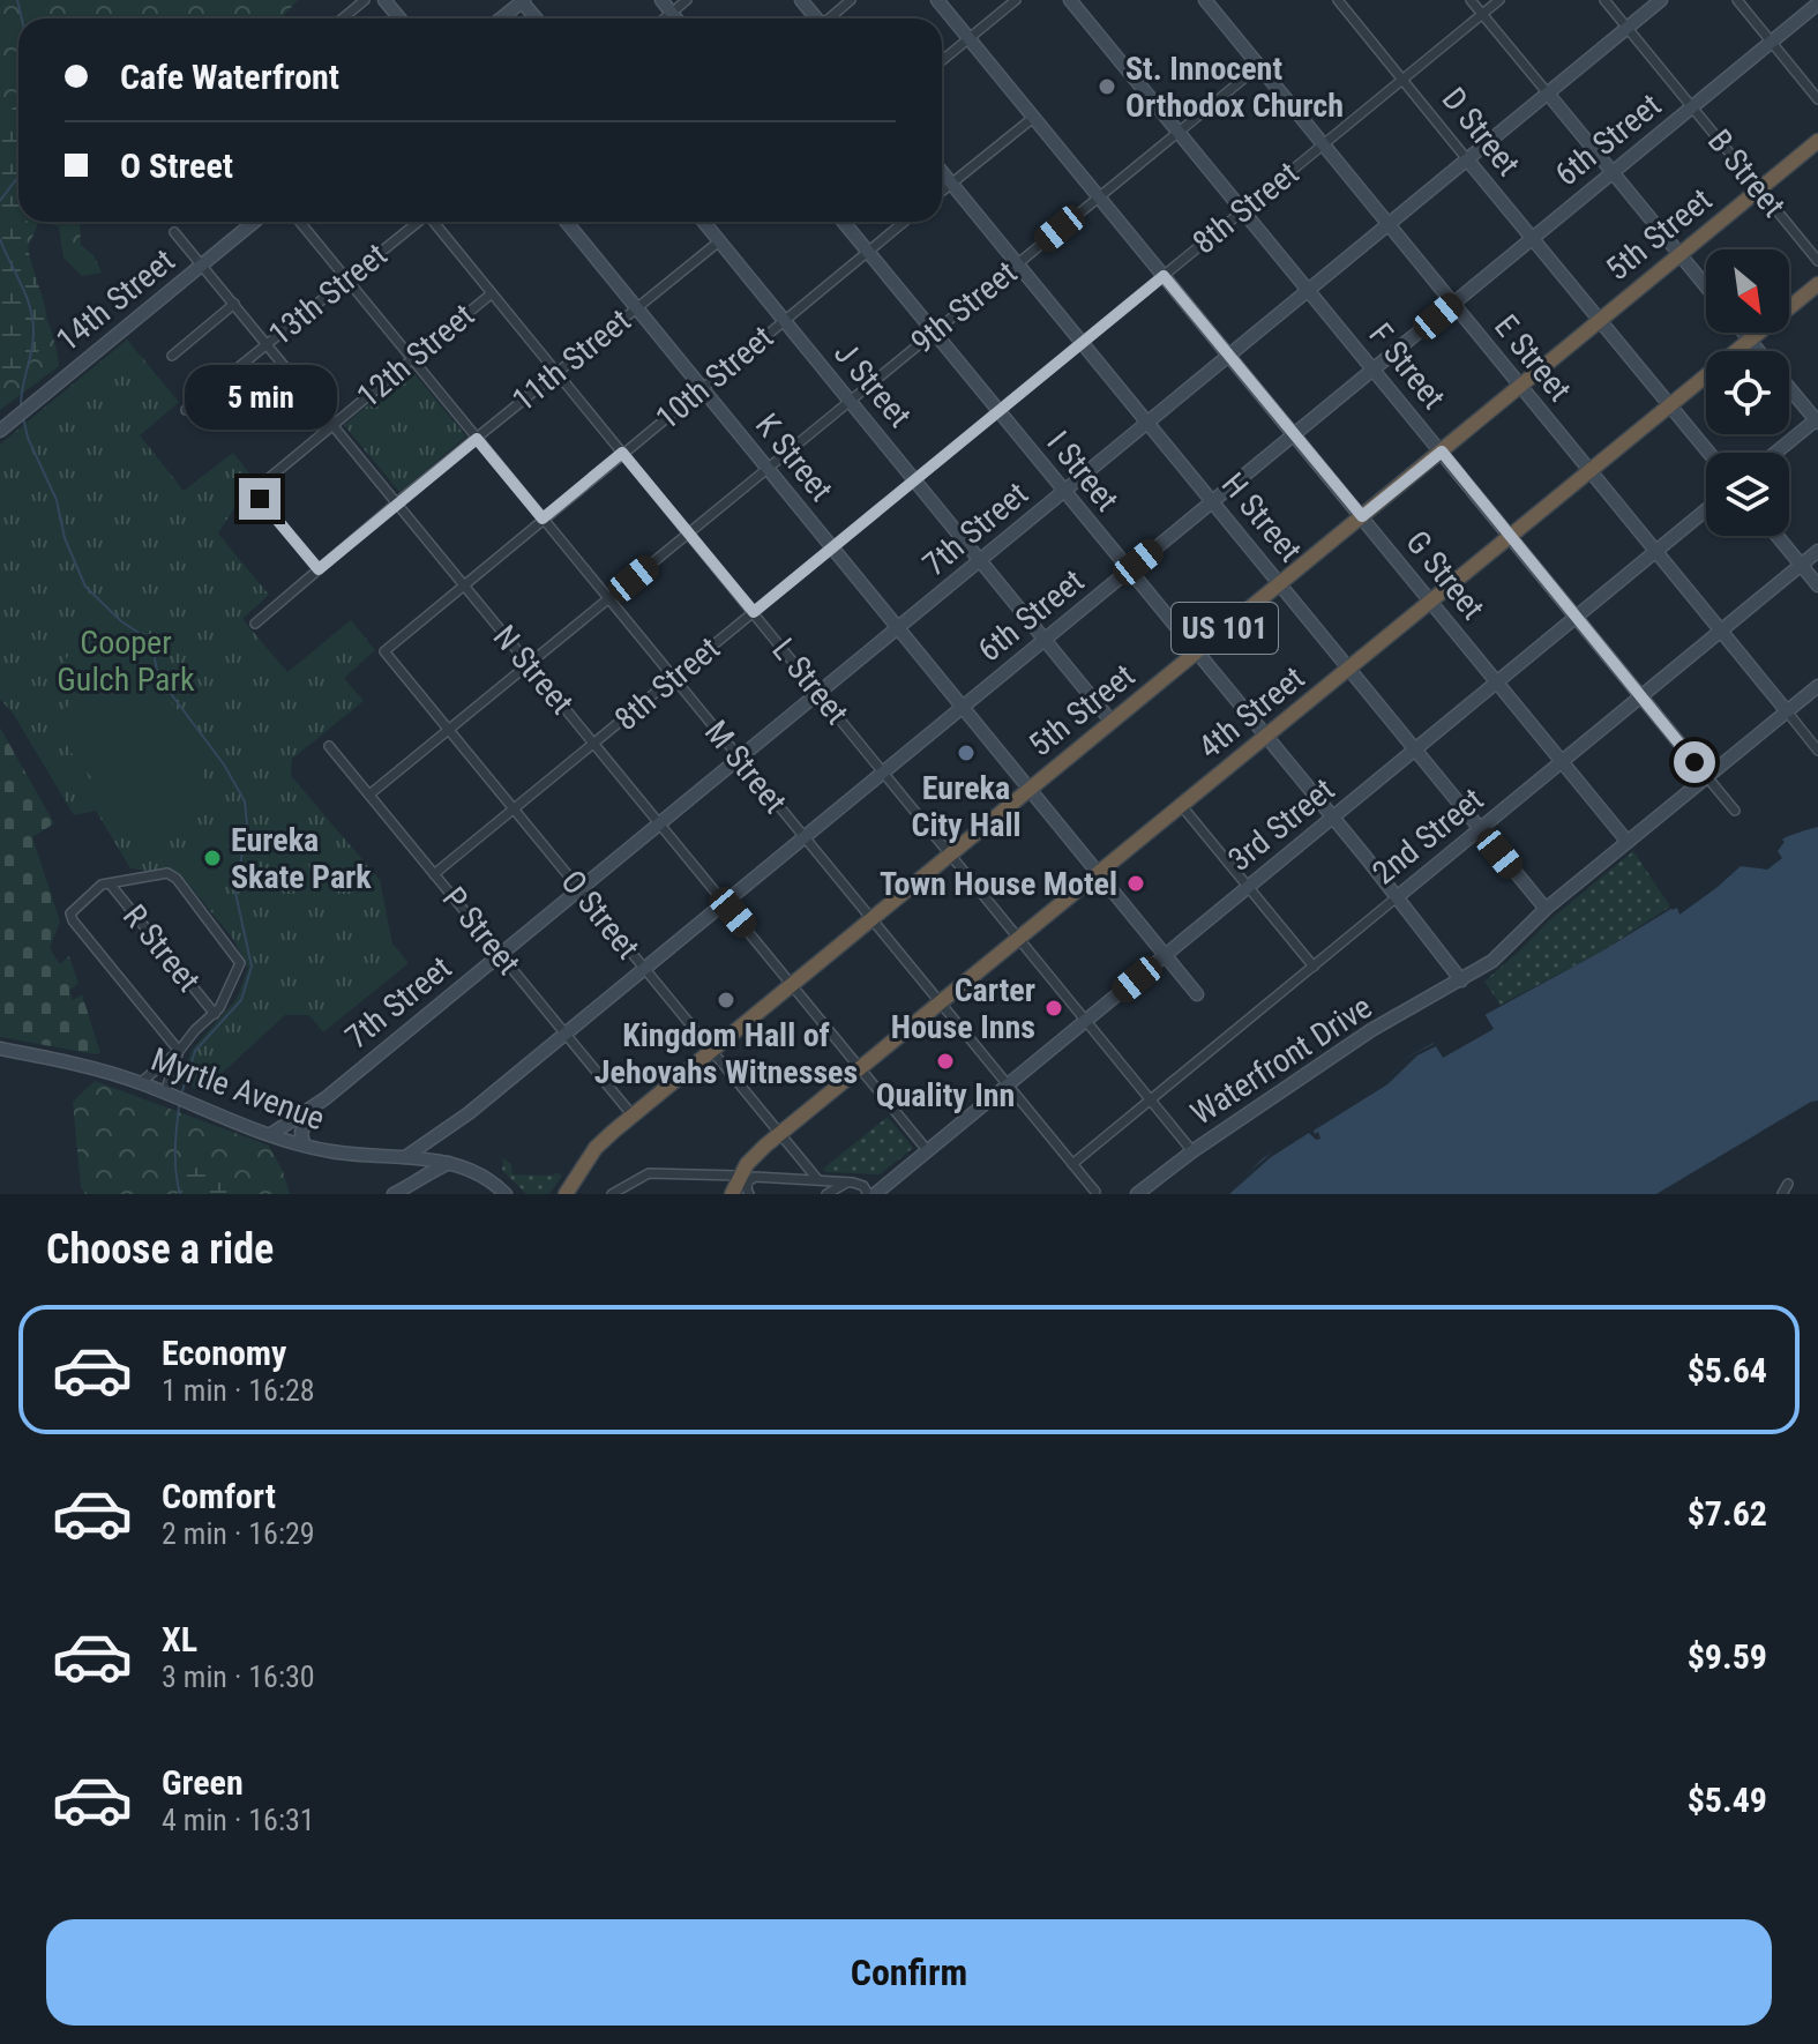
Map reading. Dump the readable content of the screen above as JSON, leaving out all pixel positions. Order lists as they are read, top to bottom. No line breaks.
{"streets":{"highway":["5th Street","US 101","4th Street"],"street":["D Street","6th Street","B Street","8th Street","13th Street","14th Street","9th Street","12th Street","E Street","11th Street","F Street","10th Street","J Street","K Street","I Street","H Street","7th Street","G Street","N Street","L Street","M Street","3rd Street","2nd Street","O Street","P Street","R Street","Waterfront Drive","Myrtle Avenue"]},"crossings":[["D Street","6th Street"],["D Street","8th Street"],["D Street","5th Street"],["D Street","7th Street"],["D Street","4th Street"],["6th Street","B Street"],["6th Street","E Street"],["6th Street","F Street"],["6th Street","J Street"],["6th Street","K Street"],["6th Street","I Street"],["6th Street","H Street"],["6th Street","G Street"],["6th Street","N Street"],["6th Street","L Street"],["6th Street","M Street"],["6th Street","O Street"],["6th Street","P Street"],["B Street","5th Street"],["B Street","7th Street"],["8th Street","E Street"],["8th Street","F Street"],["8th Street","J Street"],["8th Street","K Street"],["8th Street","I Street"],["8th Street","H Street"],["8th Street","G Street"],["8th Street","N Street"],["8th Street","L Street"],["8th Street","M Street"],["8th Street","O Street"],["8th Street","P Street"],["5th Street","E Street"],["5th Street","F Street"],["5th Street","J Street"],["5th Street","K Street"],["5th Street","I Street"],["5th Street","H Street"],["5th Street","G Street"],["5th Street","N Street"],["5th Street","L Street"],["5th Street","M Street"],["5th Street","O Street"],["5th Street","P Street"],["13th Street","N Street"],["13th Street","M Street"],["14th Street","N Street"],["9th Street","E Street"],["9th Street","F Street"],["9th Street","J Street"],["9th Street","K Street"],["9th Street","I Street"],["9th Street","H Street"],["9th Street","G Street"],["9th Street","N Street"],["9th Street","L Street"],["9th Street","M Street"],["9th Street","O Street"],["9th Street","P Street"],["12th Street","11th Street"],["12th Street","N Street"],["12th Street","L Street"],["12th Street","M Street"],["E Street","7th Street"],["E Street","4th Street"],["E Street","3rd Street"],["E Street","2nd Street"],["E Street","Waterfront Drive"],["11th Street","J Street"],["11th Street","K Street"],["11th Street","N Street"],["11th Street","L Street"],["11th Street","M Street"],["F Street","7th Street"],["F Street","4th Street"],["F Street","3rd Street"],["F Street","2nd Street"],["F Street","Waterfront Drive"],["10th Street","J Street"],["10th Street","K Street"],["10th Street","I Street"],["10th Street","N Street"],["10th Street","L Street"],["10th Street","M Street"],["10th Street","O Street"],["J Street","7th Street"],["K Street","7th Street"],["K Street","4th Street"],["K Street","3rd Street"],["I Street","7th Street"],["I Street","4th Street"],["I Street","3rd Street"],["I Street","2nd Street"],["I Street","Waterfront Drive"],["H Street","7th Street"],["H Street","4th Street"],["H Street","3rd Street"],["H Street","2nd Street"],["H Street","Waterfront Drive"],["7th Street","G Street"],["7th Street","N Street"],["7th Street","L Street"],["7th Street","M Street"],["7th Street","O Street"],["7th Street","P Street"],["G Street","4th Street"],["G Street","3rd Street"],["G Street","2nd Street"],["G Street","Waterfront Drive"],["N Street","4th Street"],["N Street","3rd Street"],["L Street","4th Street"],["L Street","3rd Street"],["L Street","2nd Street"],["L Street","Waterfront Drive"],["4th Street","M Street"],["4th Street","O Street"],["M Street","3rd Street"],["M Street","2nd Street"]],"parks":["Cooper Gulch Park"],"places":["St. Innocent Orthodox Church","Eureka City Hall","Eureka Skate Park","Town House Motel","Kingdom Hall of Jehovahs Witnesses","Carter House Inns","Quality Inn"],"north":"bottom right","page":{"banner":["Cafe Waterfront","O Street"],"bubble":"5 min","heading":"Choose a ride","list":[{"name":"Economy","note":"1 min · 16:28","value":"$5.64"},{"name":"Comfort","note":"2 min · 16:29","value":"$7.62"},{"name":"XL","note":"3 min · 16:30","value":"$9.59"},{"name":"Green","note":"4 min · 16:31","value":"$5.49"}],"buttons":"Confirm"}}
